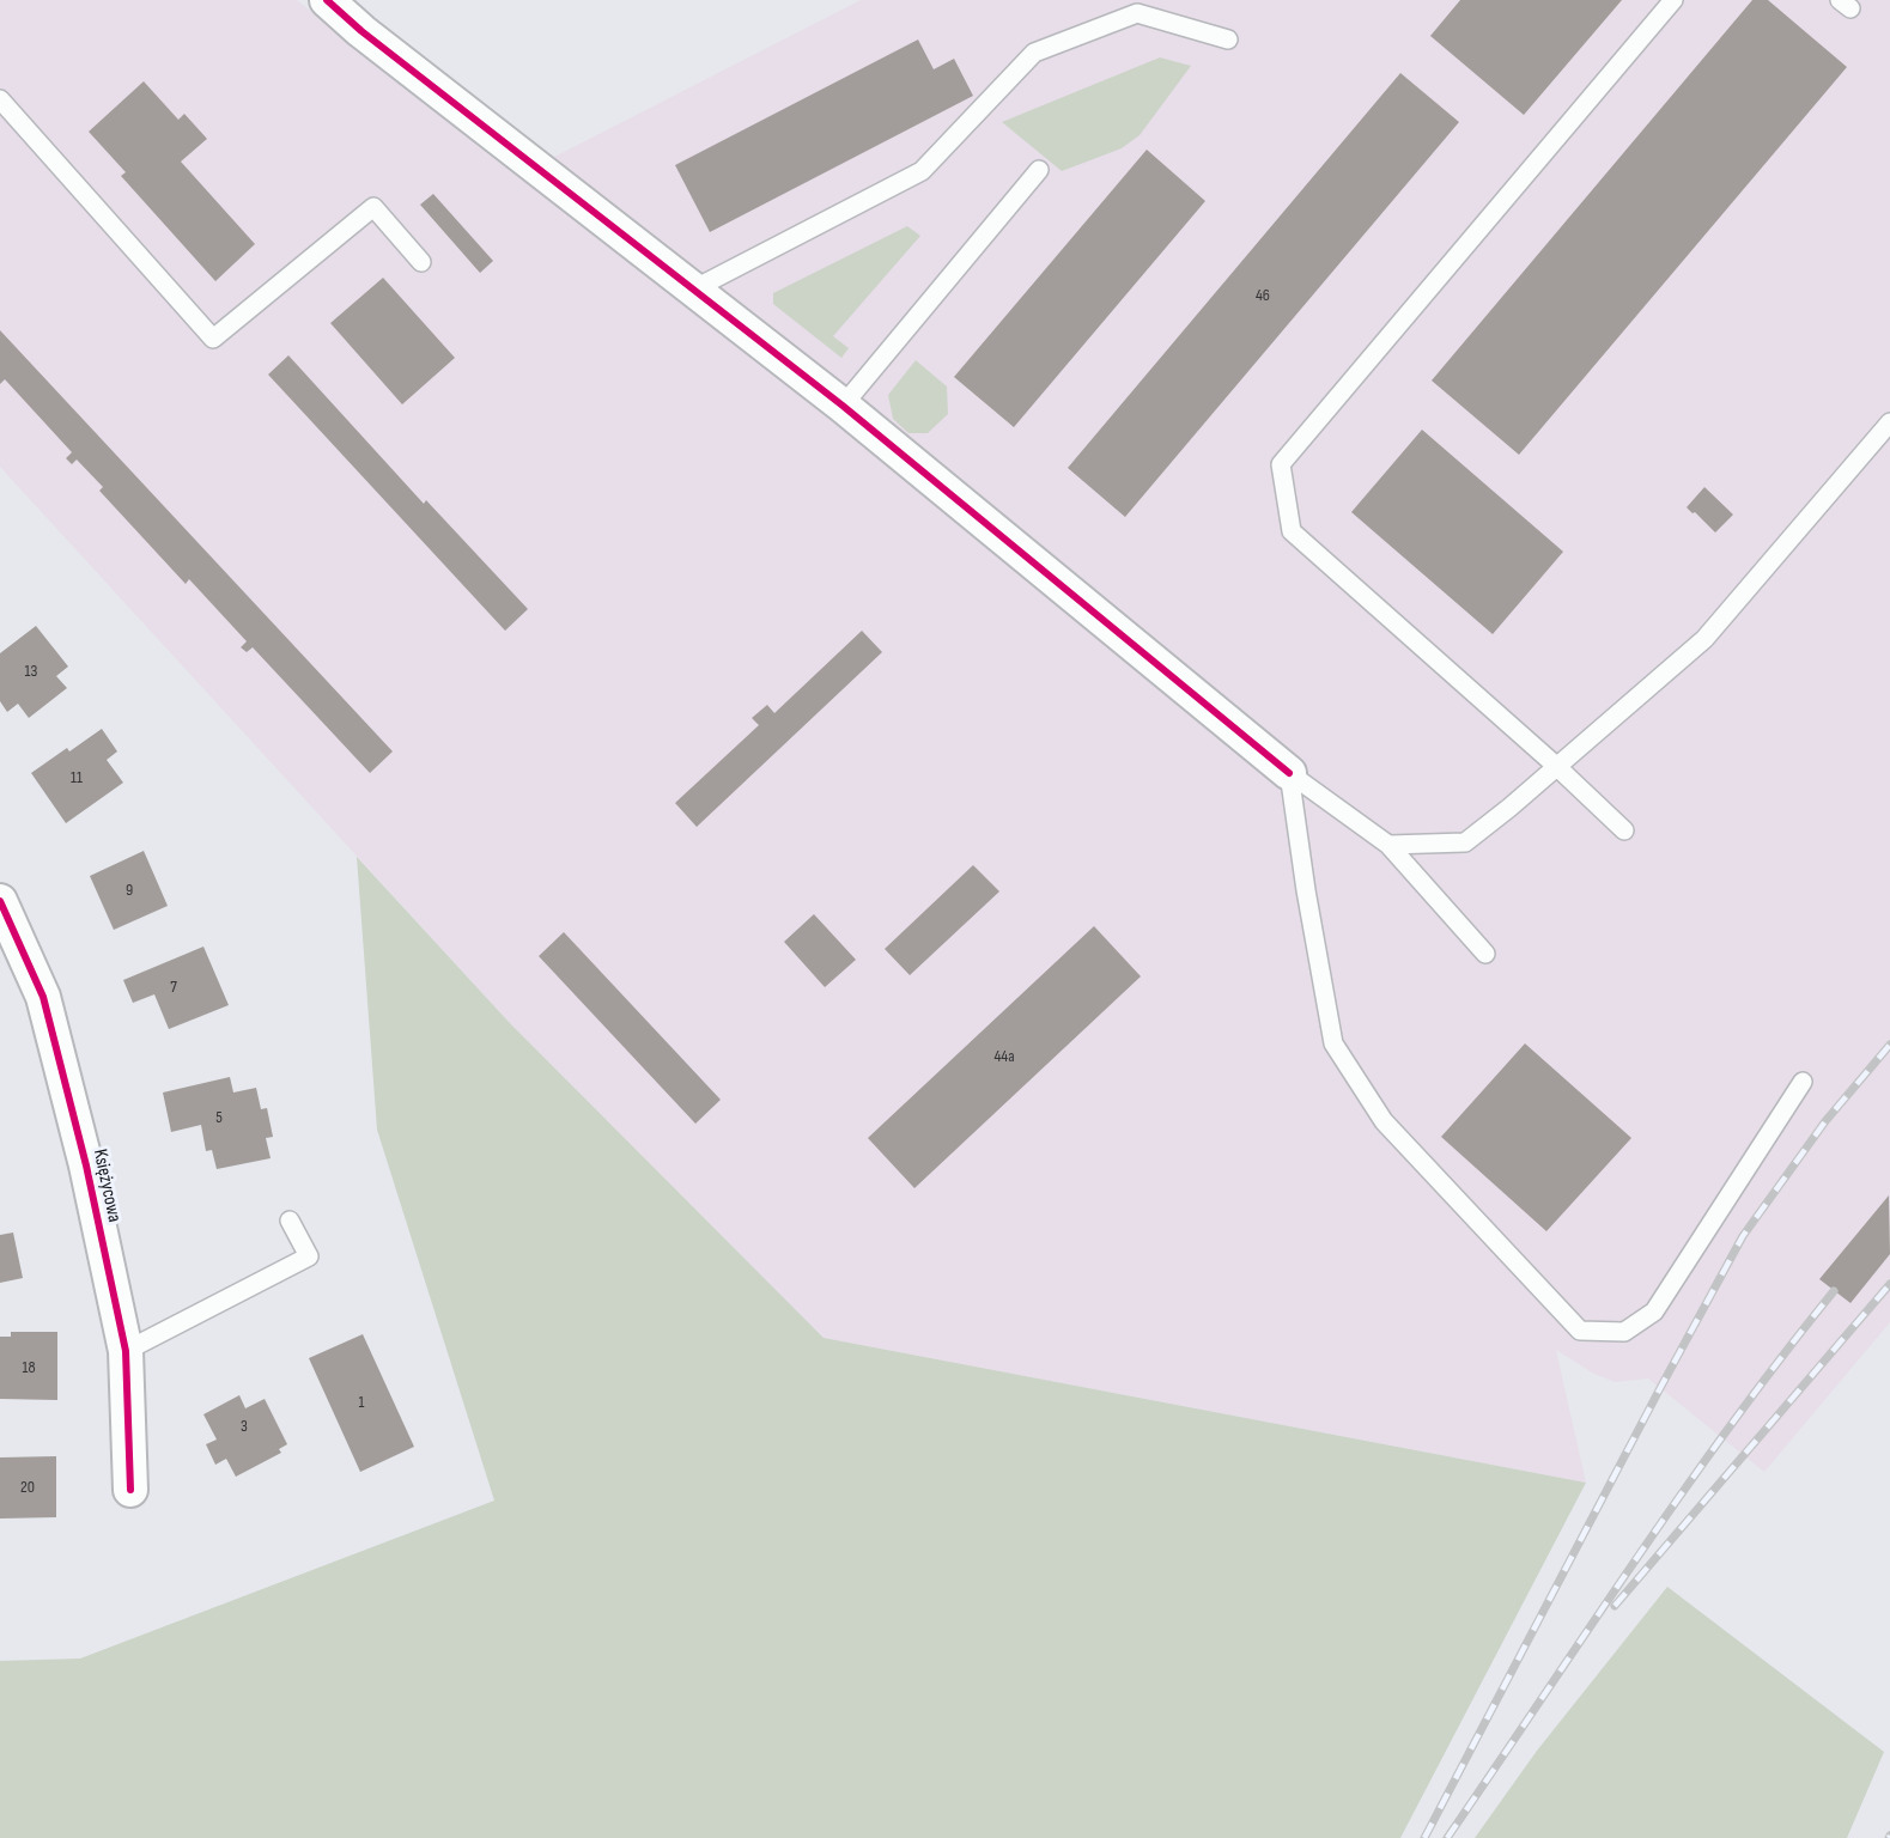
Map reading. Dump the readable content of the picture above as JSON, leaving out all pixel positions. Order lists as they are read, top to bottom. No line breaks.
{"streets":{"street":["Księżycowa"]},"house_numbers":["46","13","11","9","7","44a","5","18","1","3","20"]}
